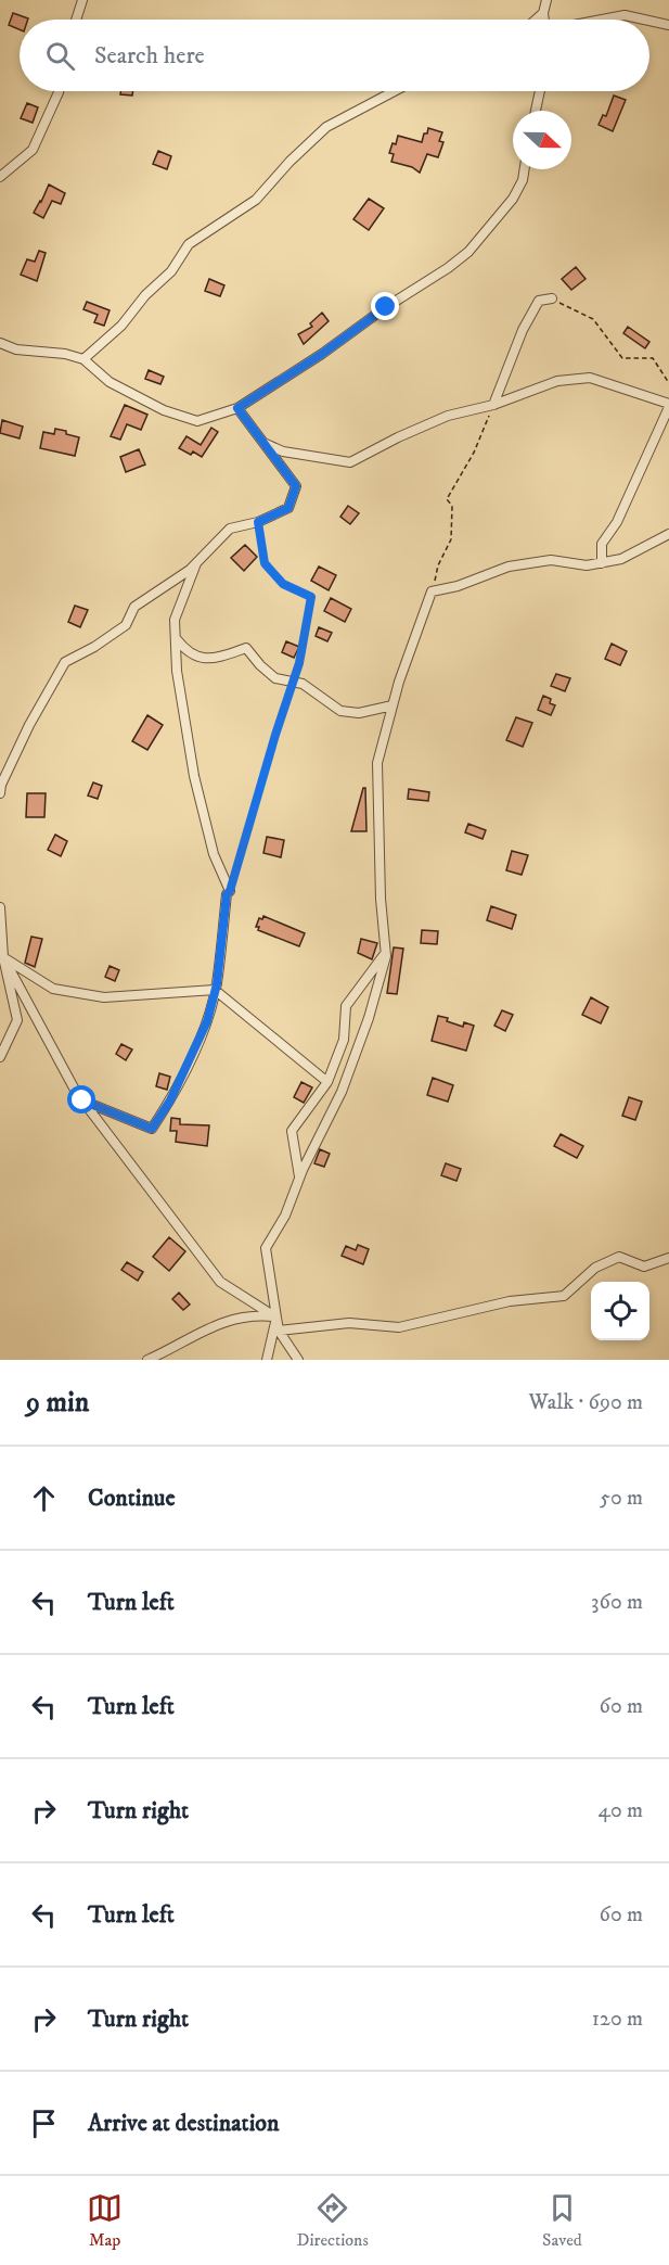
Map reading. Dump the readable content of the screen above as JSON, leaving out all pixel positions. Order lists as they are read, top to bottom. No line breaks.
{"north":"right","page":{"search":"Search here","heading":["9 min","Walk · 690 m"],"list":[["Continue","50 m"],["Turn left","360 m"],["Turn left","60 m"],["Turn right","40 m"],["Turn left","60 m"],["Turn right","120 m"],"Arrive at destination"],"nav":["Map","Directions","Saved"]}}
